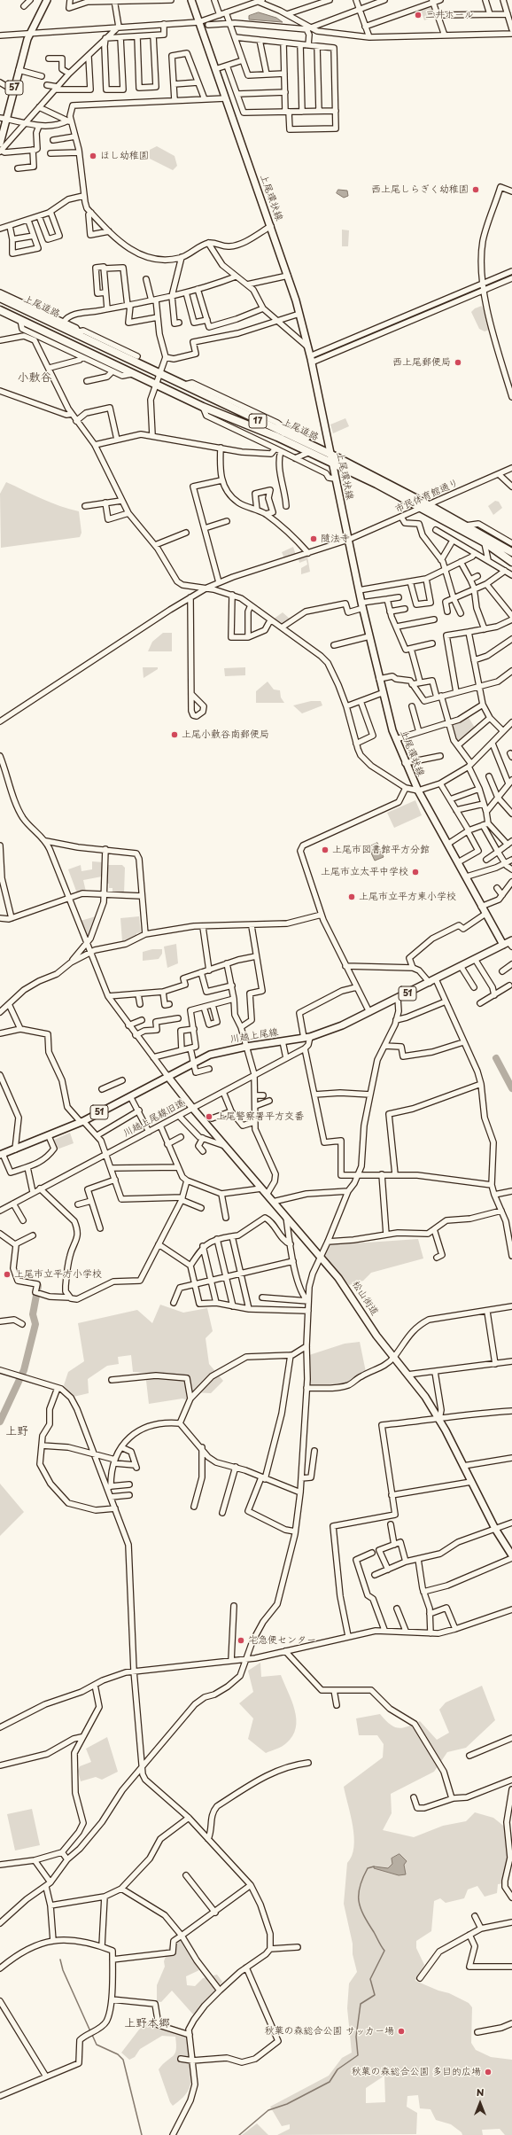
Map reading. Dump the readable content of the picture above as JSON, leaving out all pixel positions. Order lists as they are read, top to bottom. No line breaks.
{"streets":{"highway":["上尾道路","17"],"main road":["57","上尾環状線","51","川越上尾線","松山街道"],"street":["市民体育館通り","川越上尾線旧道"]},"crossings":[["上尾環状線","上尾道路"],["上尾環状線","市民体育館通り"],["上尾環状線","川越上尾線"],["上尾道路","市民体育館通り"],["川越上尾線","松山街道"],["川越上尾線旧道","松山街道"]],"districts":["小敷谷","上野","上野本郷"],"places":["三井ホール","ほし幼稚園","西上尾しらぎく幼稚園","西上尾郵便局","隨法寺","上尾小敷谷南郵便局","上尾市図書館平方分館","上尾市立太平中学校","上尾市立平方東小学校","上尾警察署平方交番","上尾市立平方小学校","宅急便センター","秋葉の森総合公園 サッカー場","秋葉の森総合公園 多目的広場"],"north":"top"}
